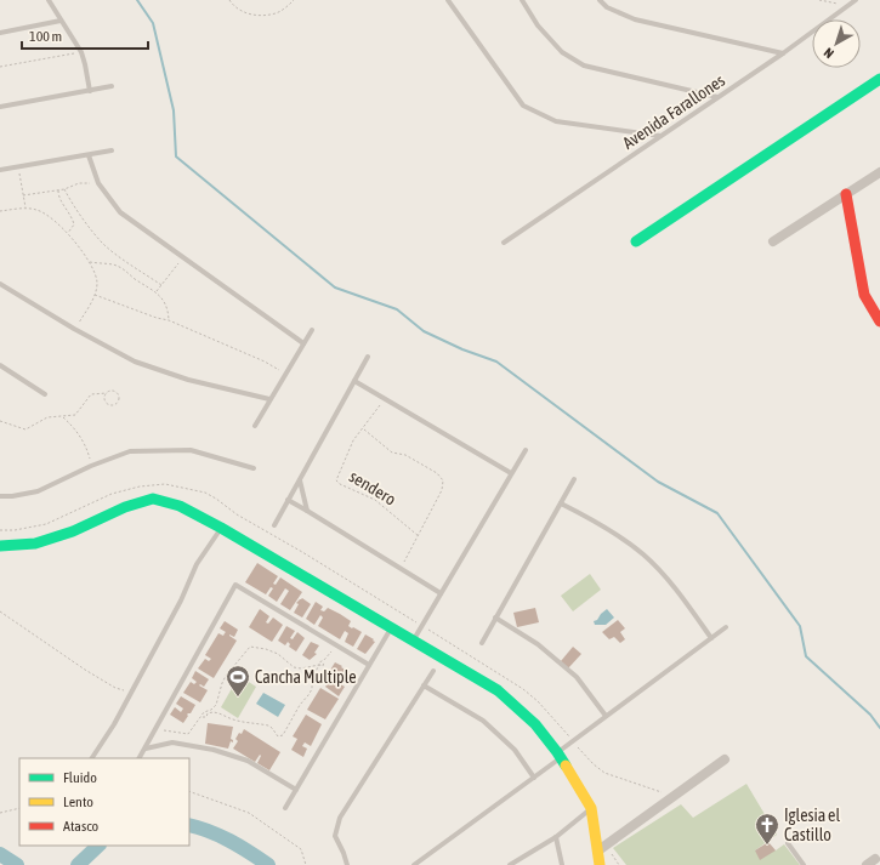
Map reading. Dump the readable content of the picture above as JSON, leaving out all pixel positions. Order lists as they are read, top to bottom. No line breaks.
{"streets":{"lane":["Avenida Farallones"],"path":["sendero"]},"places":{"sports":["Cancha Multiple"],"church":["Iglesia el Castillo"]},"legend":["Fluido","Lento","Atasco"],"scale_bar":"100 m","north":"bottom left"}
